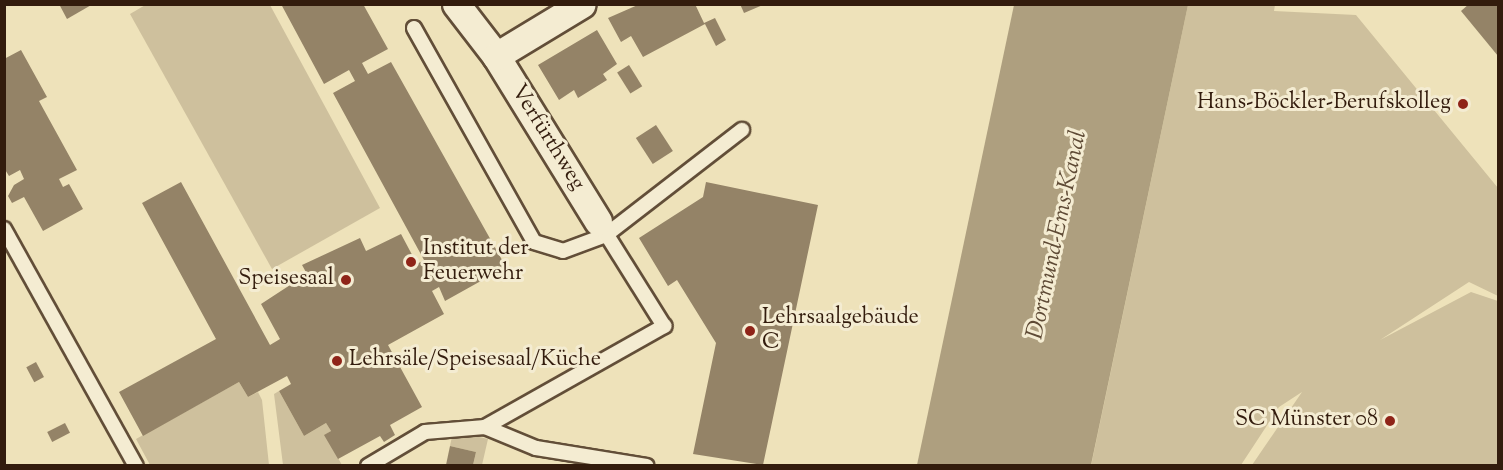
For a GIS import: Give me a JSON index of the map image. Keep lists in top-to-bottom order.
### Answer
{
  "streets": {
    "street": ["Verfürthweg"]
  },
  "water": ["Dortmund-Ems-Kanal"],
  "places": [
    "Hans-Böckler-Berufskolleg",
    "Institut der Feuerwehr",
    "Speisesaal",
    "Lehrsaalgebäude C",
    "Lehrsäle/Speisesaal/Küche",
    "SC Münster 08"
  ]
}
